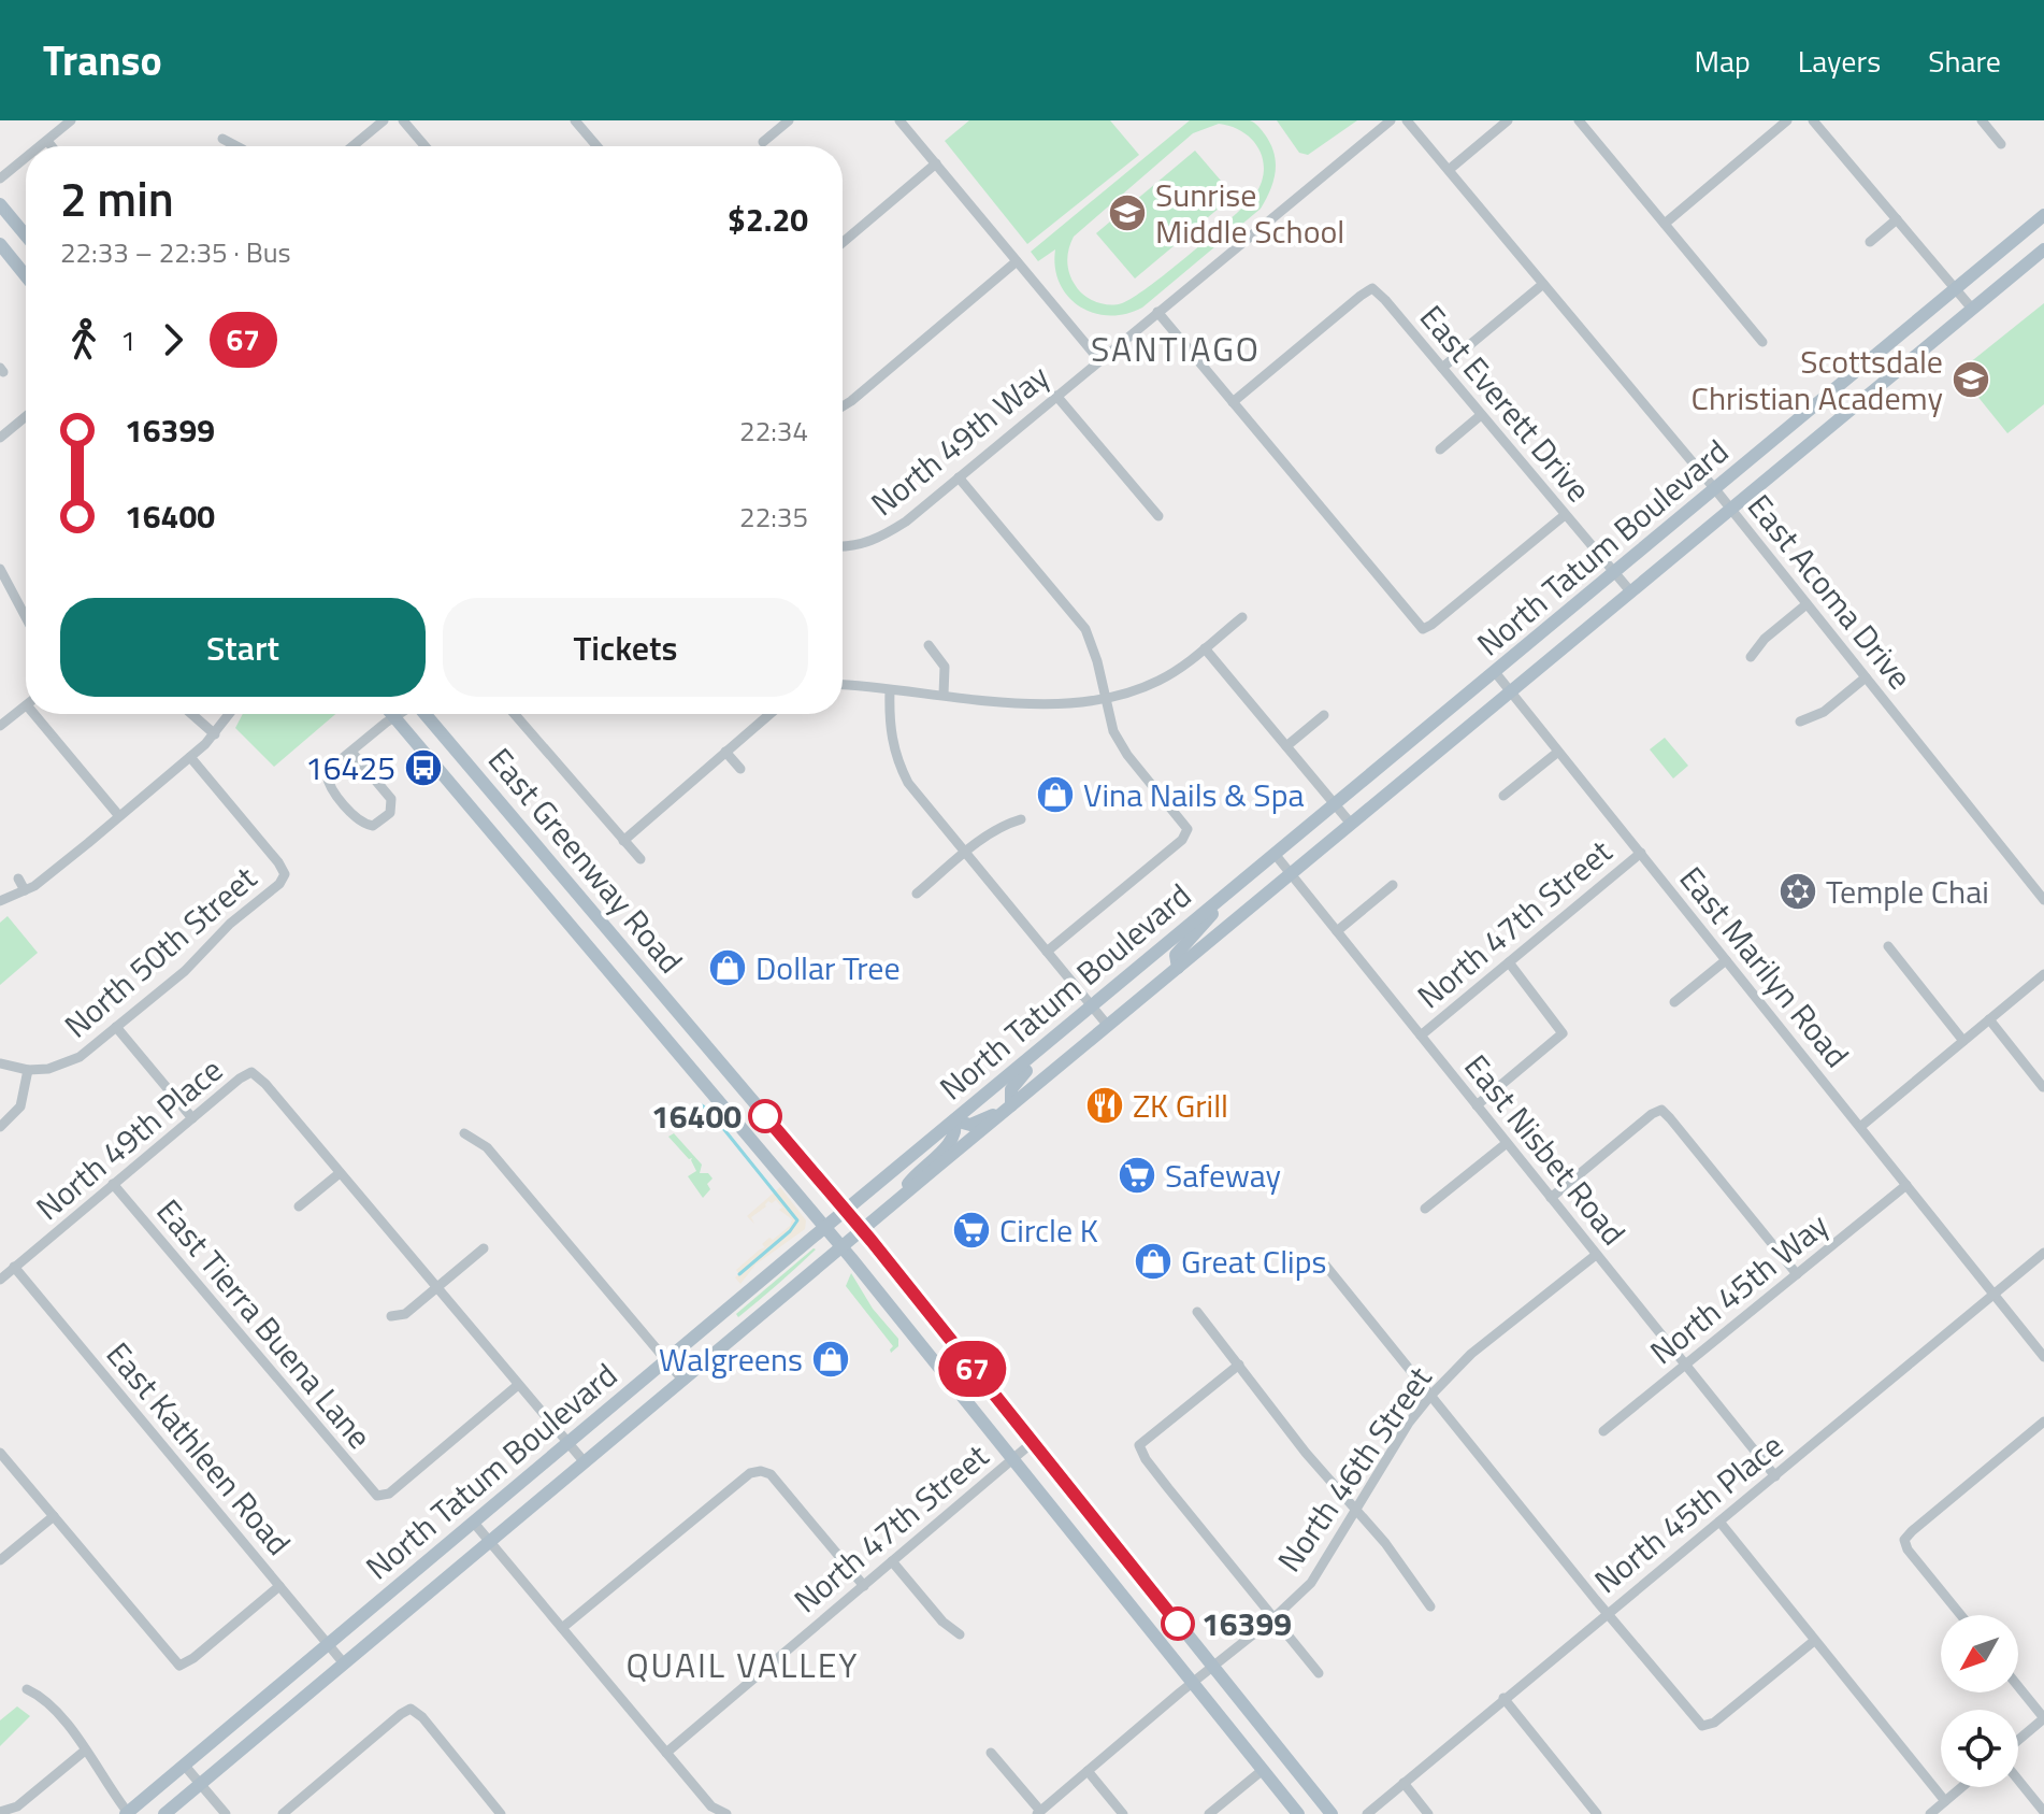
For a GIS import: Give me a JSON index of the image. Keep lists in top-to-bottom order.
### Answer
{
  "streets": {
    "main road": ["North Tatum Boulevard", "East Greenway Road"],
    "street": [
      "East Everett Drive",
      "North 49th Way",
      "East Acoma Drive",
      "North 47th Street",
      "North 50th Street",
      "East Marilyn Road",
      "North 49th Place",
      "East Nisbet Road",
      "North 45th Way",
      "East Tierra Buena Lane",
      "East Kathleen Road",
      "North 46th Street",
      "North 45th Place"
    ]
  },
  "crossings": [
    ["East Everett Drive", "North Tatum Boulevard"],
    ["North Tatum Boulevard", "East Acoma Drive"],
    ["North Tatum Boulevard", "East Greenway Road"],
    ["North Tatum Boulevard", "East Marilyn Road"],
    ["North Tatum Boulevard", "East Nisbet Road"],
    ["North Tatum Boulevard", "East Kathleen Road"],
    ["East Greenway Road", "North 47th Street"],
    ["East Greenway Road", "North 46th Street"],
    ["North 47th Street", "East Marilyn Road"],
    ["North 47th Street", "East Nisbet Road"],
    ["East Marilyn Road", "North 45th Way"],
    ["East Marilyn Road", "North 45th Place"],
    ["North 49th Place", "East Tierra Buena Lane"],
    ["North 49th Place", "East Kathleen Road"],
    ["East Nisbet Road", "North 45th Way"],
    ["East Nisbet Road", "North 46th Street"],
    ["East Nisbet Road", "North 45th Place"]
  ],
  "districts": ["SANTIAGO", "QUAIL VALLEY"],
  "places": {
    "school or university": ["Sunrise Middle School", "Scottsdale Christian Academy"],
    "bus stop": ["16425"],
    "shop": [
      "Vina Nails & Spa",
      "Dollar Tree",
      "Great Clips",
      "Walgreens"
    ],
    "synagogue": ["Temple Chai"],
    "restaurant": ["ZK Grill"],
    "other": ["16400", "16399"],
    "supermarket": ["Safeway", "Circle K"]
  },
  "lines": ["bus line 67"],
  "north": "bottom left",
  "page": {
    "header": "Transo",
    "nav": ["Map", "Layers", "Share"],
    "on_map": "67",
    "heading": ["2 min", "22:33 – 22:35 · Bus", "$2.20"],
    "legs": ["1", "67"],
    "list": [
      {
        "name": "16399",
        "value": "22:34"
      },
      {
        "name": "16400",
        "value": "22:35"
      }
    ],
    "buttons": ["Start", "Tickets"]
  }
}
